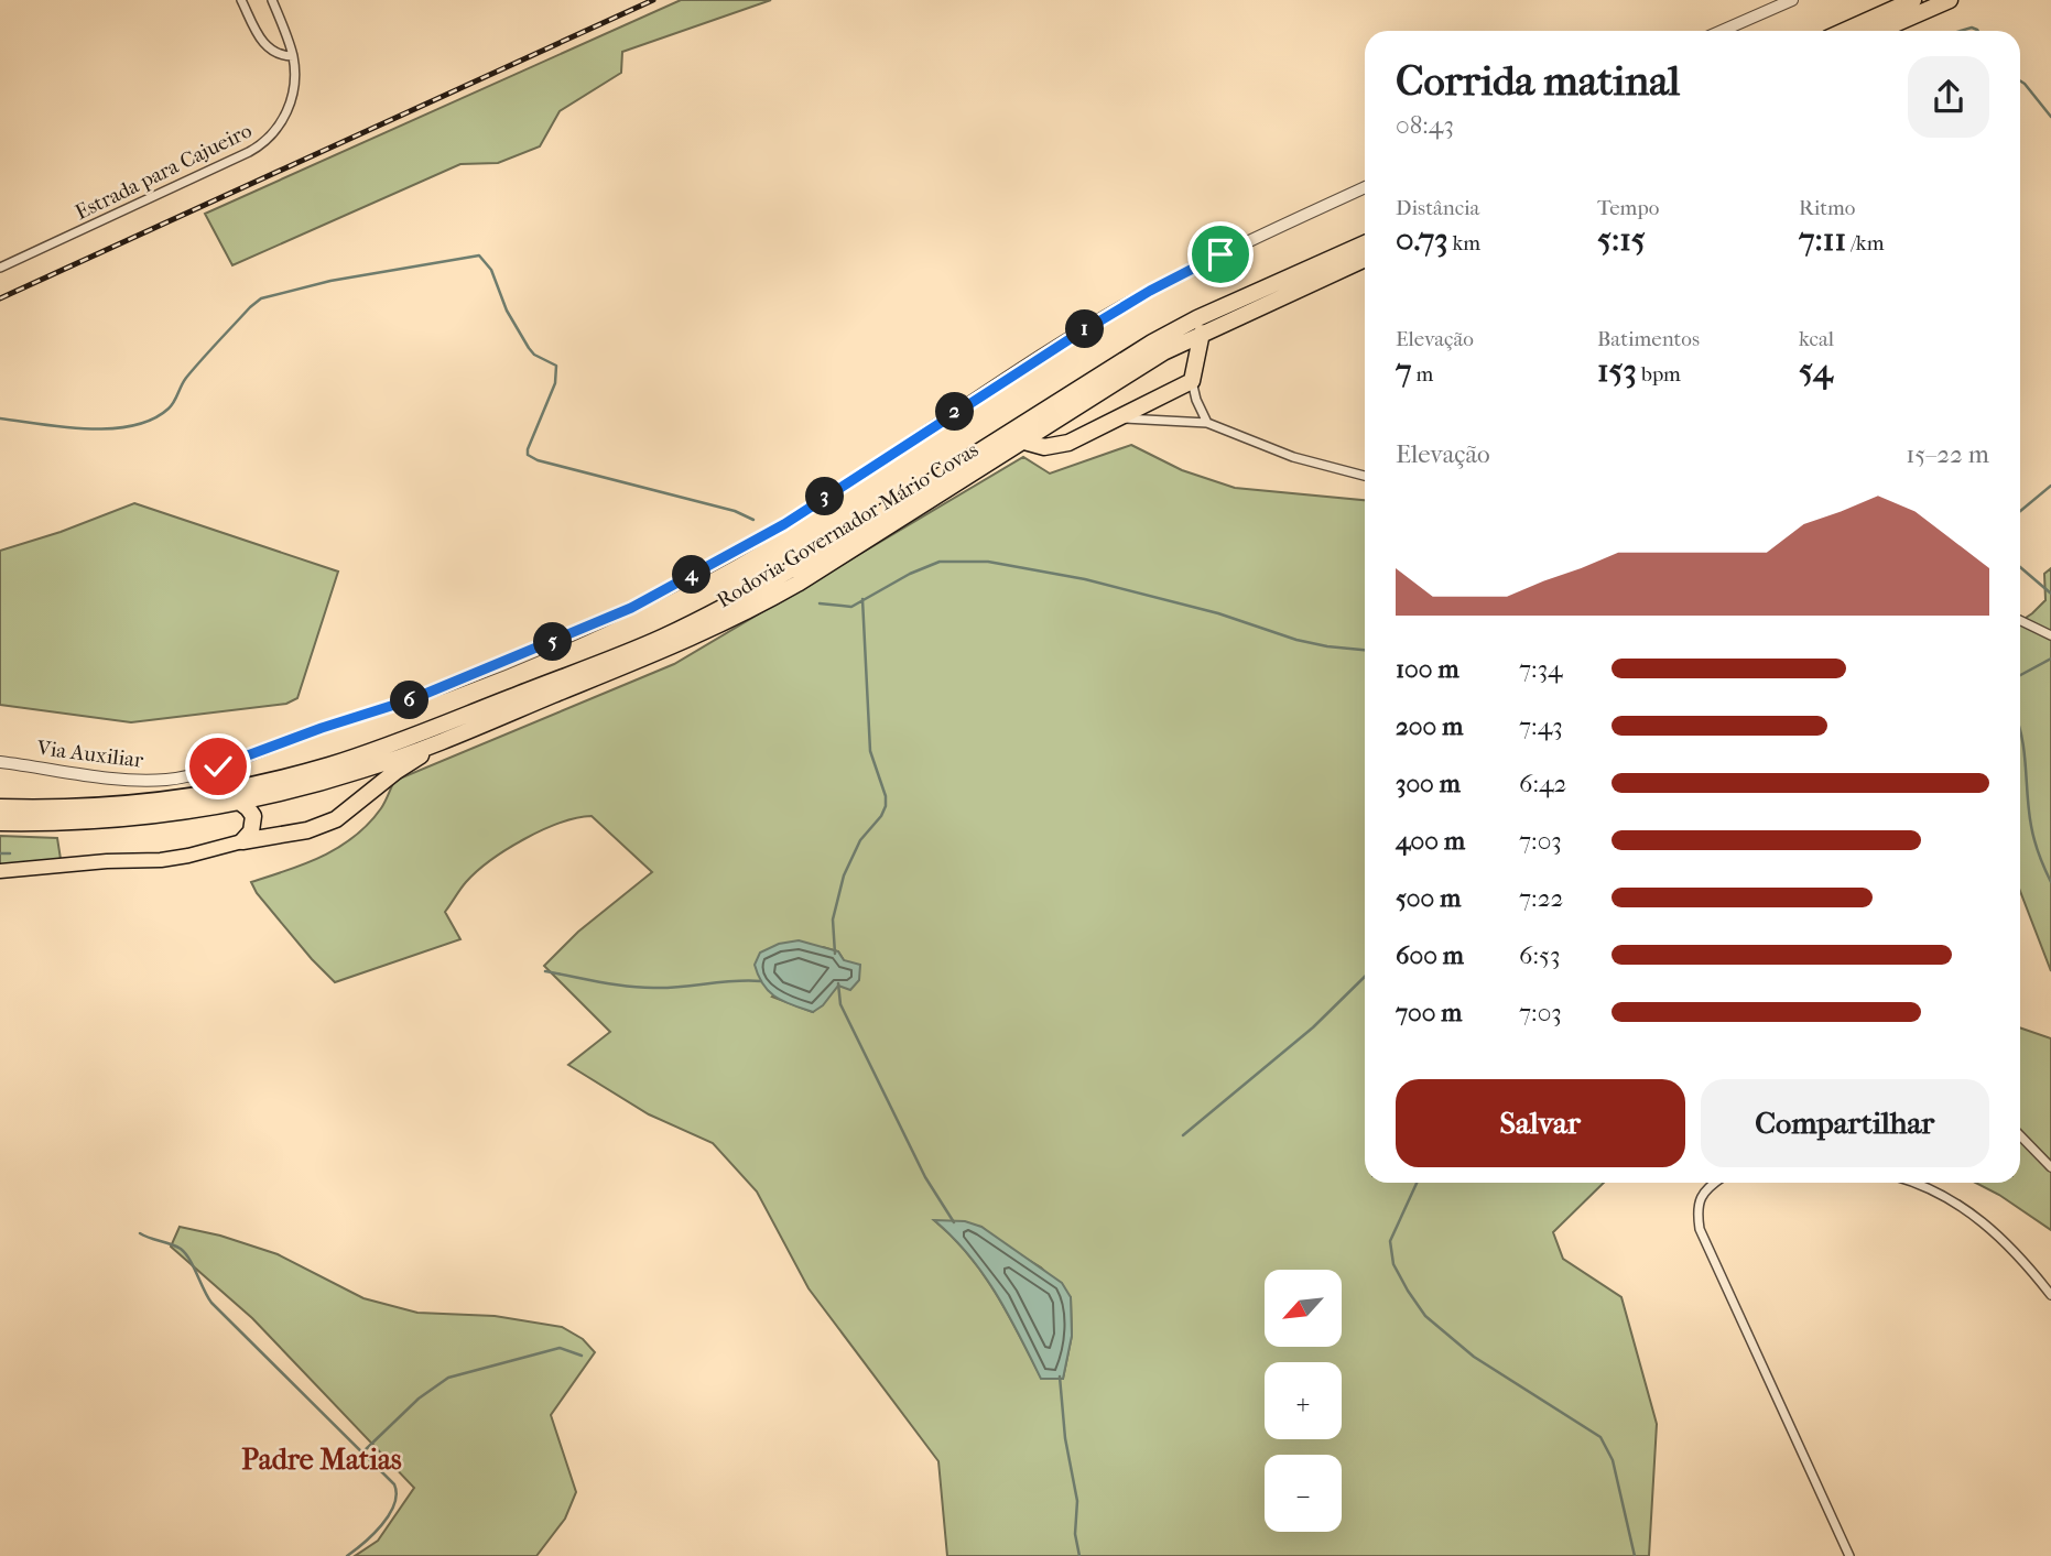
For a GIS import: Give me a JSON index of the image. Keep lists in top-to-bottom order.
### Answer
{
  "streets": {
    "highway": ["Rodovia Governador Mário Covas"],
    "street": ["Estrada para Cajueiro", "Via Auxiliar"]
  },
  "districts": ["Padre Matias"],
  "north": "bottom left",
  "page": {
    "heading": ["Corrida matinal", "08:43"],
    "stats": [
      ["Distância", "0.73 km"],
      ["Tempo", "5:15"],
      ["Ritmo", "7:11 /km"],
      ["Elevação", "7 m"],
      ["Batimentos", "153 bpm"],
      ["kcal", "54"]
    ],
    "pins": [
      "1",
      "2",
      "3",
      "4",
      "5",
      "6"
    ],
    "chart": ["Elevação", "15–22 m"],
    "list": [
      {
        "name": "100 m",
        "note": "7:34"
      },
      {
        "name": "200 m",
        "note": "7:43"
      },
      {
        "name": "300 m",
        "note": "6:42"
      },
      {
        "name": "400 m",
        "note": "7:03"
      },
      {
        "name": "500 m",
        "note": "7:22"
      },
      {
        "name": "600 m",
        "note": "6:53"
      },
      {
        "name": "700 m",
        "note": "7:03"
      }
    ],
    "buttons": ["Salvar", "Compartilhar"],
    "map_buttons": ["+", "−"]
  }
}
